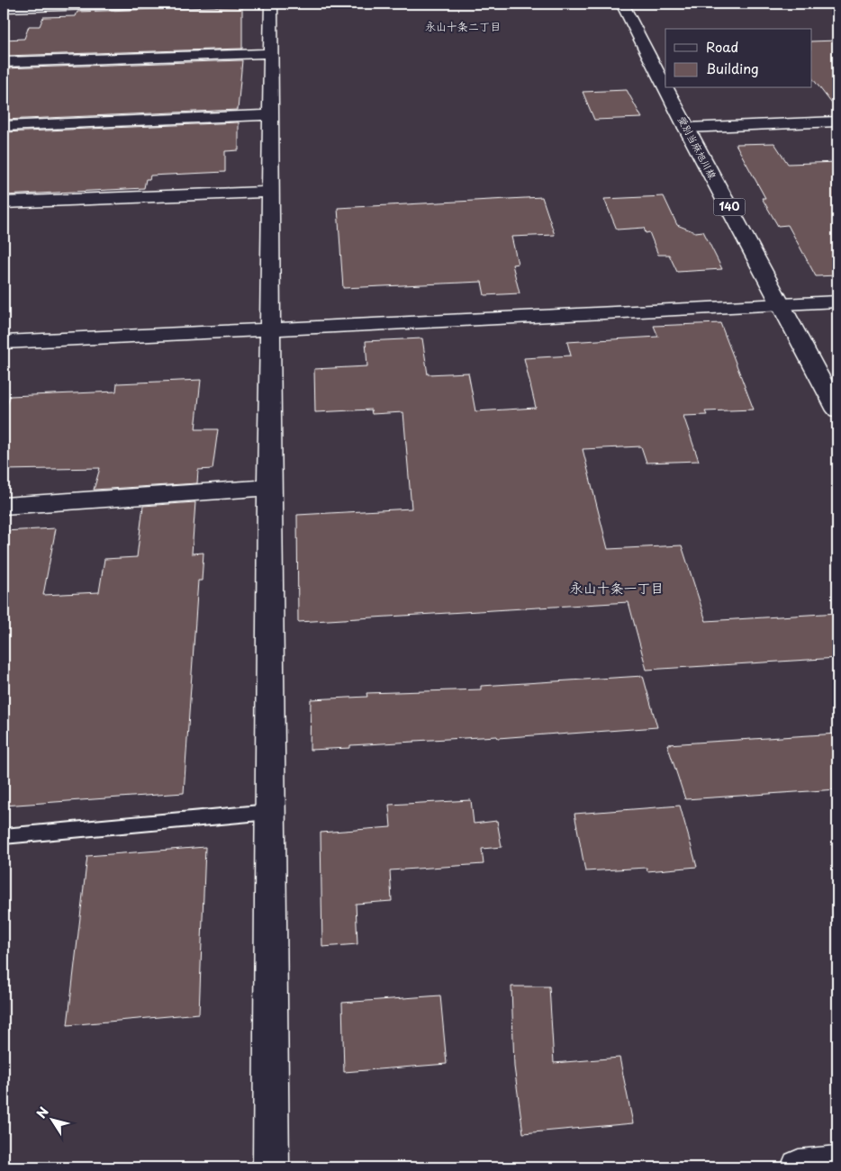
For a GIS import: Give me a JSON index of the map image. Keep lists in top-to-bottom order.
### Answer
{
  "streets": {
    "street": ["愛別当麻旭川線", "140"]
  },
  "districts": ["永山十条二丁目", "永山十条一丁目"],
  "legend": ["Road", "Building"],
  "north": "top left"
}
